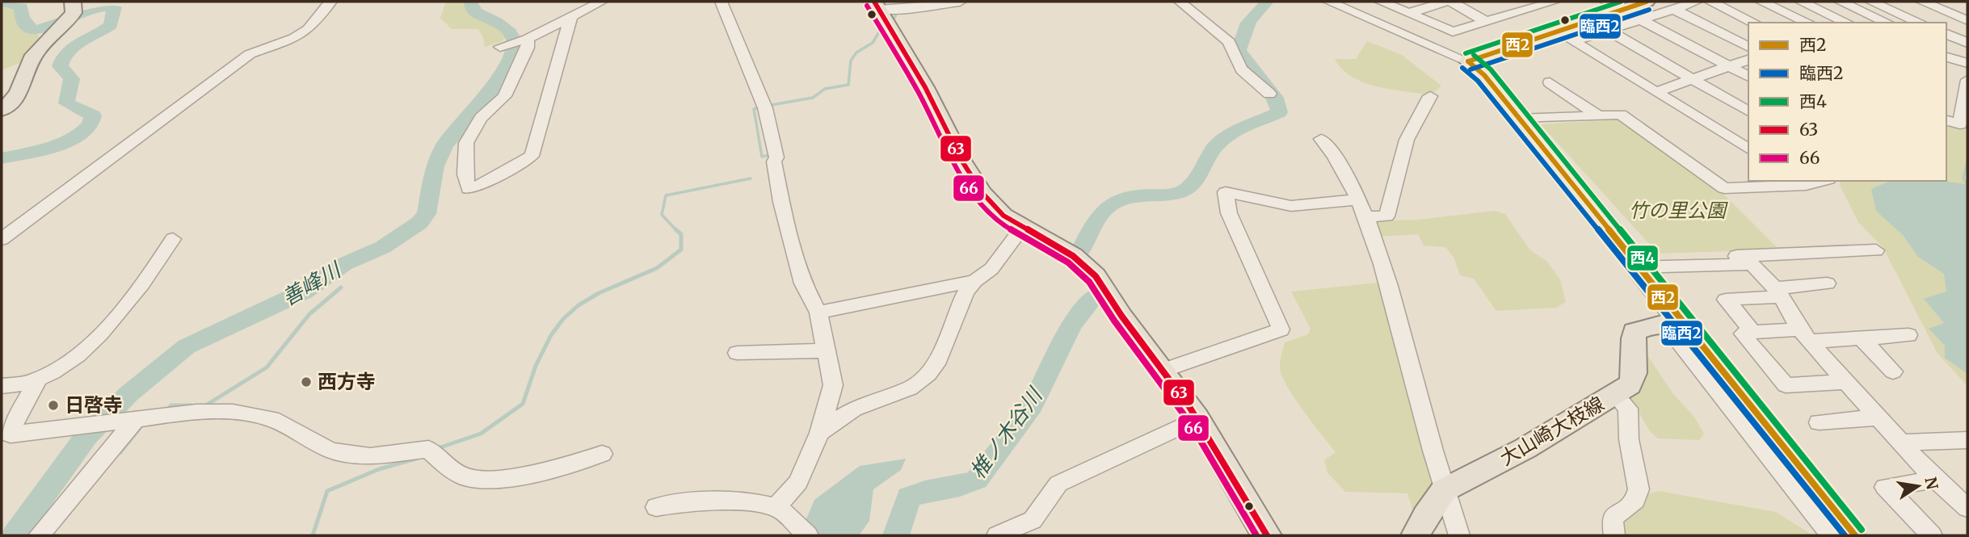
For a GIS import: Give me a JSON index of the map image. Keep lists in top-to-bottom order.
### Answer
{
  "streets": {
    "main road": ["大山崎大枝線"]
  },
  "water": ["善峰川", "椎ノ木谷川"],
  "parks": ["竹の里公園"],
  "places": ["西方寺", "日啓寺"],
  "lines": [
    "transit line 西2",
    "transit line 西4",
    "transit line 63",
    "transit line 66",
    "transit line 臨西2"
  ],
  "legend": [
    "西2",
    "臨西2",
    "西4",
    "63",
    "66"
  ],
  "north": "right"
}
